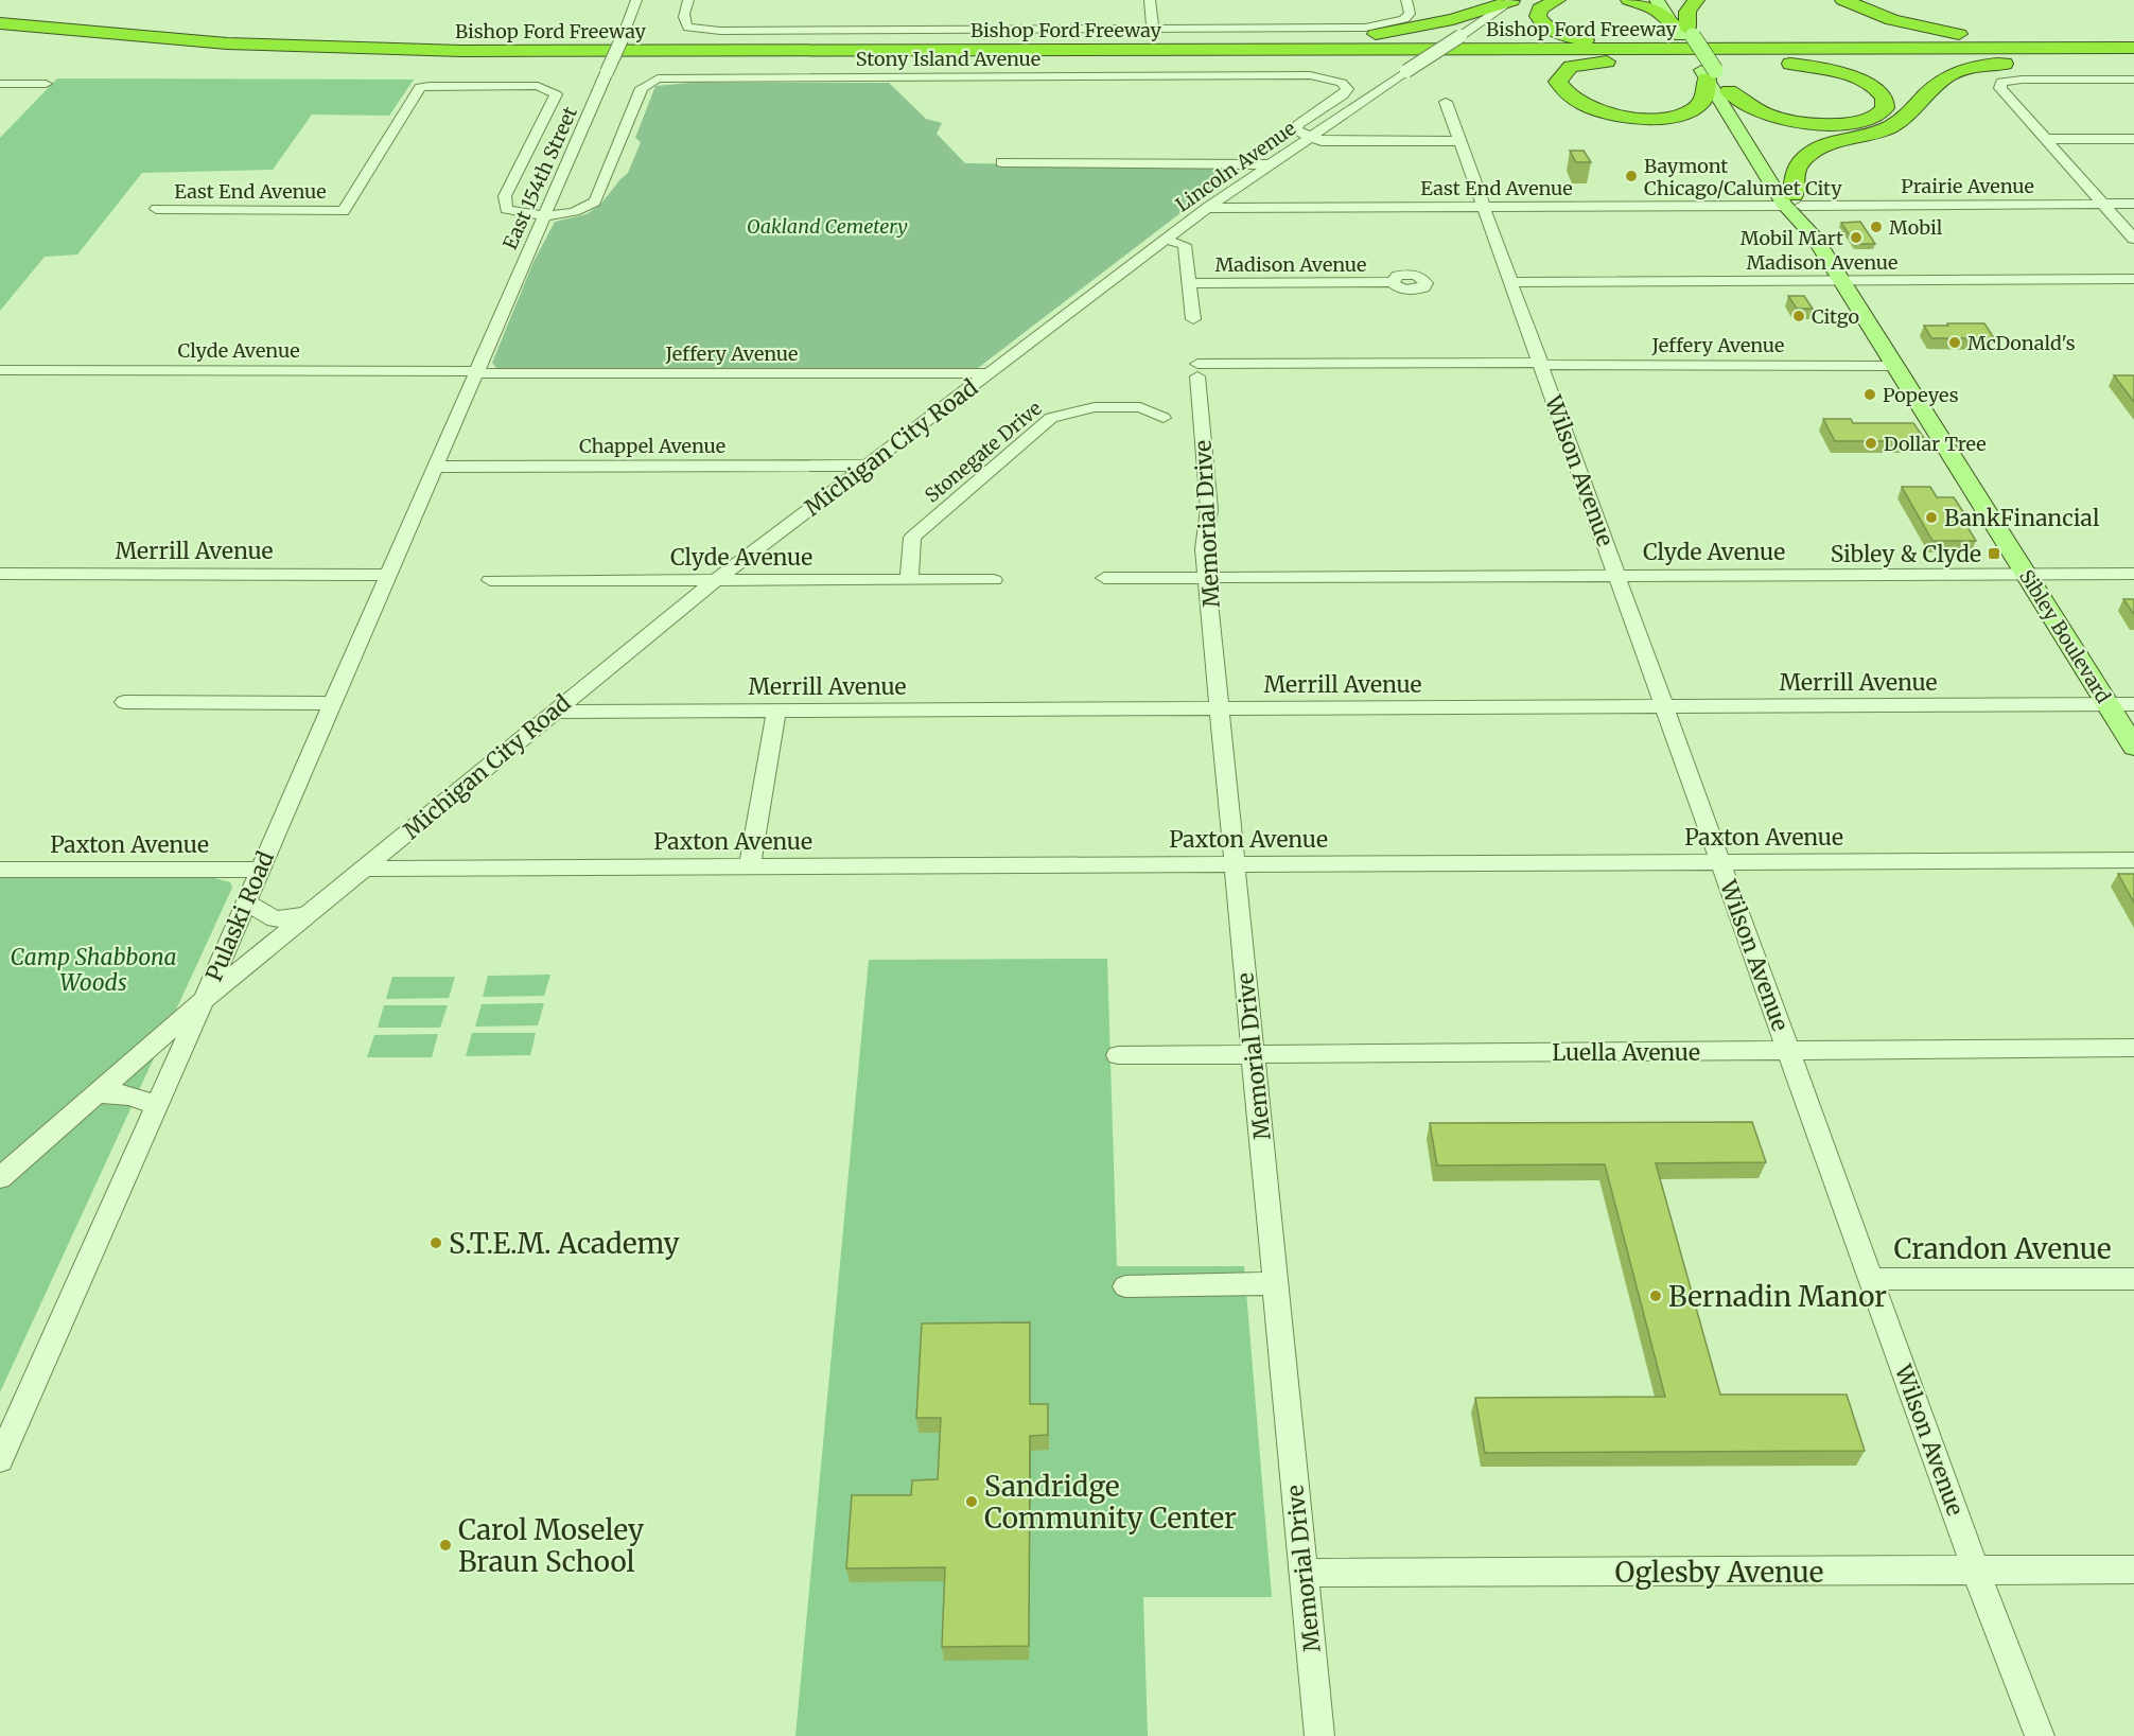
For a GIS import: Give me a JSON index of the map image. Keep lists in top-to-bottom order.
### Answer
{
  "streets": {
    "highway": ["Bishop Ford Freeway"],
    "main road": ["Sibley Boulevard"],
    "street": [
      "Stony Island Avenue",
      "Lincoln Avenue",
      "East 154th Street",
      "Prairie Avenue",
      "East End Avenue",
      "Madison Avenue",
      "Jeffery Avenue",
      "Clyde Avenue",
      "Chappel Avenue",
      "Michigan City Road",
      "Stonegate Drive",
      "Wilson Avenue",
      "Memorial Drive",
      "Merrill Avenue",
      "Paxton Avenue",
      "Pulaski Road",
      "Luella Avenue",
      "Crandon Avenue",
      "Oglesby Avenue"
    ]
  },
  "crossings": [
    ["Bishop Ford Freeway", "Sibley Boulevard"],
    ["Stony Island Avenue", "Lincoln Avenue"],
    ["Stony Island Avenue", "East 154th Street"],
    ["Stony Island Avenue", "East End Avenue"],
    ["Lincoln Avenue", "East End Avenue"],
    ["Lincoln Avenue", "Jeffery Avenue"],
    ["Lincoln Avenue", "Michigan City Road"],
    ["East 154th Street", "East End Avenue"],
    ["East 154th Street", "Jeffery Avenue"],
    ["East 154th Street", "Clyde Avenue"],
    ["East 154th Street", "Pulaski Road"],
    ["Prairie Avenue", "East End Avenue"],
    ["Prairie Avenue", "Sibley Boulevard"],
    ["East End Avenue", "Wilson Avenue"],
    ["East End Avenue", "Sibley Boulevard"],
    ["Madison Avenue", "Wilson Avenue"],
    ["Madison Avenue", "Sibley Boulevard"],
    ["Jeffery Avenue", "Clyde Avenue"],
    ["Jeffery Avenue", "Michigan City Road"],
    ["Jeffery Avenue", "Wilson Avenue"],
    ["Jeffery Avenue", "Memorial Drive"],
    ["Jeffery Avenue", "Sibley Boulevard"],
    ["Jeffery Avenue", "Pulaski Road"],
    ["Clyde Avenue", "Michigan City Road"],
    ["Clyde Avenue", "Stonegate Drive"],
    ["Clyde Avenue", "Wilson Avenue"],
    ["Clyde Avenue", "Memorial Drive"],
    ["Clyde Avenue", "Sibley Boulevard"],
    ["Clyde Avenue", "Pulaski Road"],
    ["Chappel Avenue", "Michigan City Road"],
    ["Chappel Avenue", "Pulaski Road"],
    ["Michigan City Road", "Merrill Avenue"],
    ["Michigan City Road", "Paxton Avenue"],
    ["Michigan City Road", "Pulaski Road"],
    ["Wilson Avenue", "Merrill Avenue"],
    ["Wilson Avenue", "Paxton Avenue"],
    ["Wilson Avenue", "Luella Avenue"],
    ["Wilson Avenue", "Crandon Avenue"],
    ["Wilson Avenue", "Oglesby Avenue"],
    ["Memorial Drive", "Merrill Avenue"],
    ["Memorial Drive", "Paxton Avenue"],
    ["Memorial Drive", "Luella Avenue"],
    ["Memorial Drive", "Oglesby Avenue"],
    ["Merrill Avenue", "Sibley Boulevard"],
    ["Merrill Avenue", "Pulaski Road"],
    ["Paxton Avenue", "Pulaski Road"]
  ],
  "parks": ["Oakland Cemetery", "Camp Shabbona Woods"],
  "places": {
    "other": [
      "Baymont Chicago/Calumet City",
      "Mobil",
      "Mobil Mart",
      "Citgo",
      "McDonald's",
      "Popeyes",
      "Dollar Tree",
      "BankFinancial",
      "S.T.E.M. Academy",
      "Bernadin Manor",
      "Sandridge Community Center",
      "Carol Moseley Braun School"
    ],
    "transit": ["Sibley & Clyde"]
  }
}
